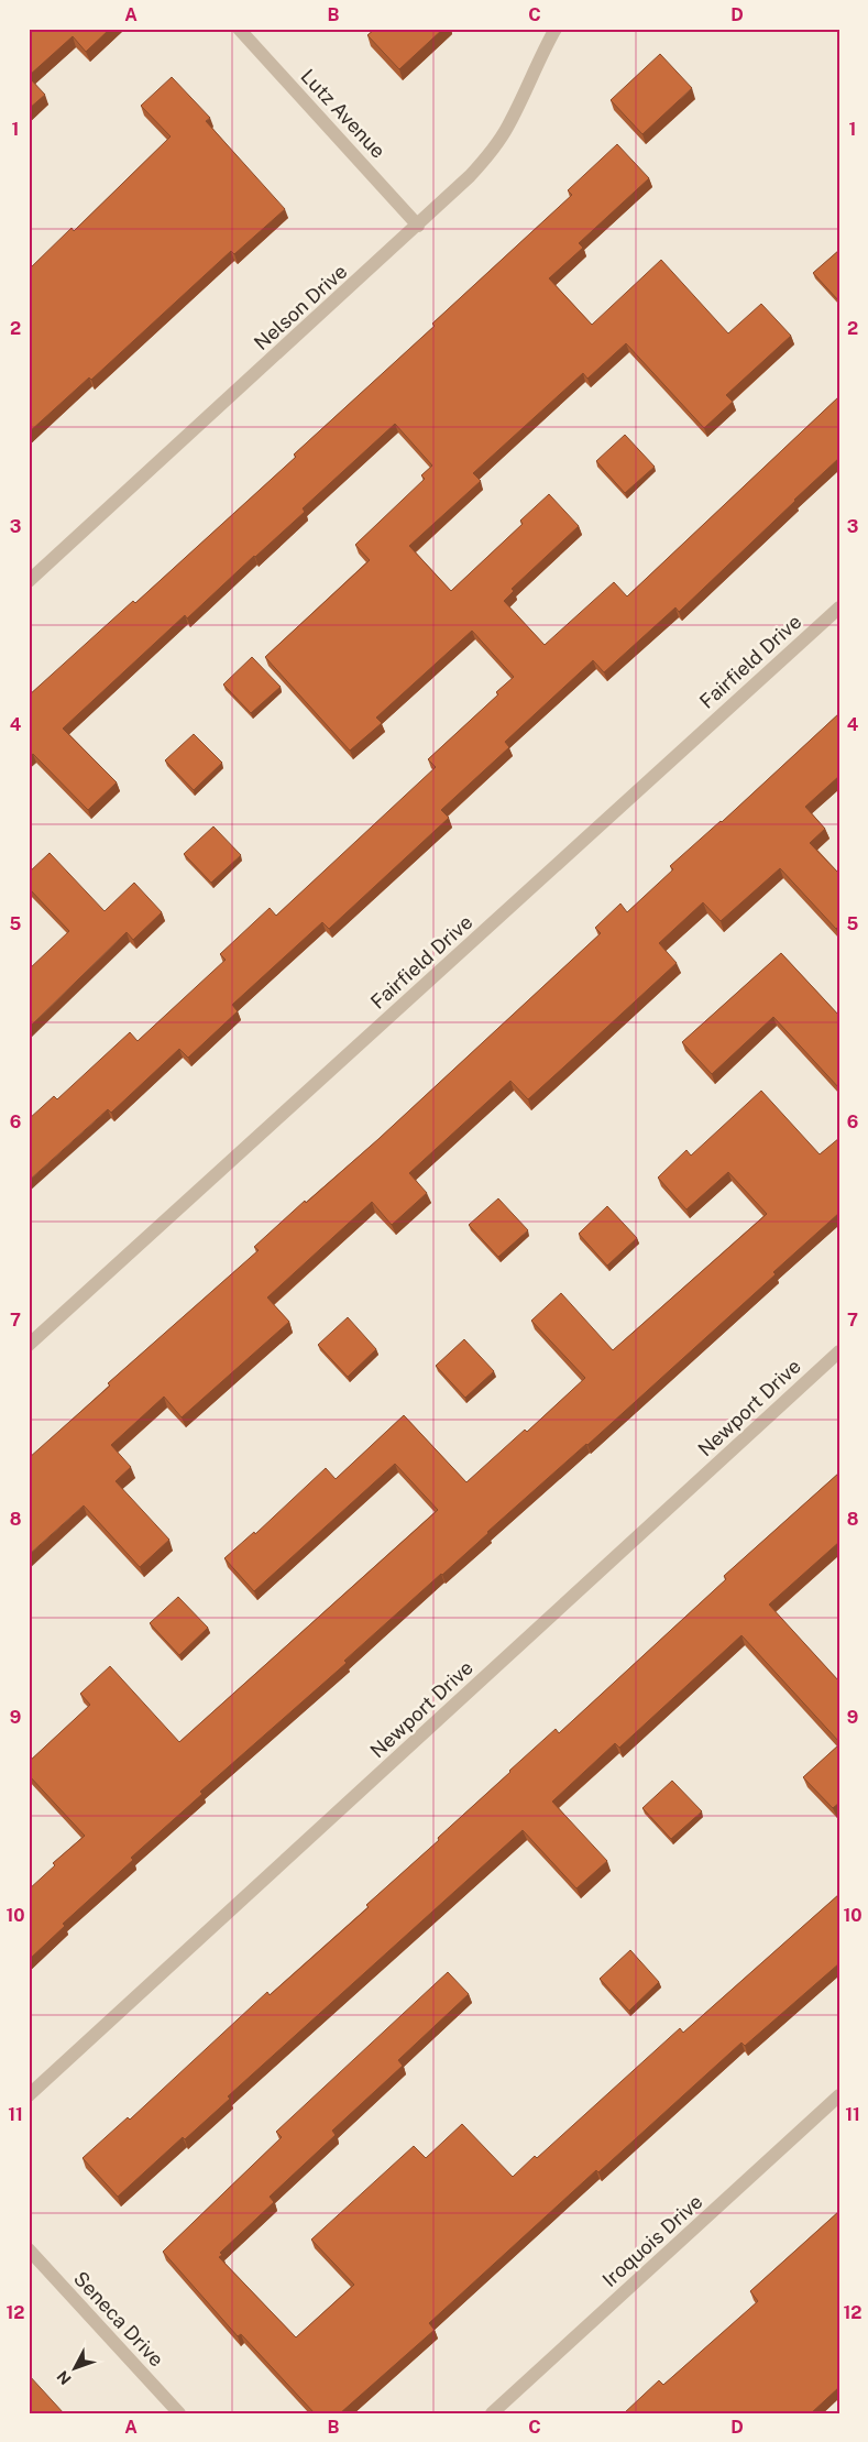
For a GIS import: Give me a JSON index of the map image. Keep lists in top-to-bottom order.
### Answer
{
  "streets": {
    "street": [
      "Lutz Avenue",
      "Nelson Drive",
      "Fairfield Drive",
      "Newport Drive",
      "Iroquois Drive",
      "Seneca Drive"
    ]
  },
  "crossings": [
    ["Lutz Avenue", "Nelson Drive"]
  ],
  "north": "bottom left",
  "grid": {
    "columns": [
      "A",
      "B",
      "C",
      "D"
    ],
    "rows": [
      "1",
      "2",
      "3",
      "4",
      "5",
      "6",
      "7",
      "8",
      "9",
      "10",
      "11",
      "12"
    ]
  }
}
